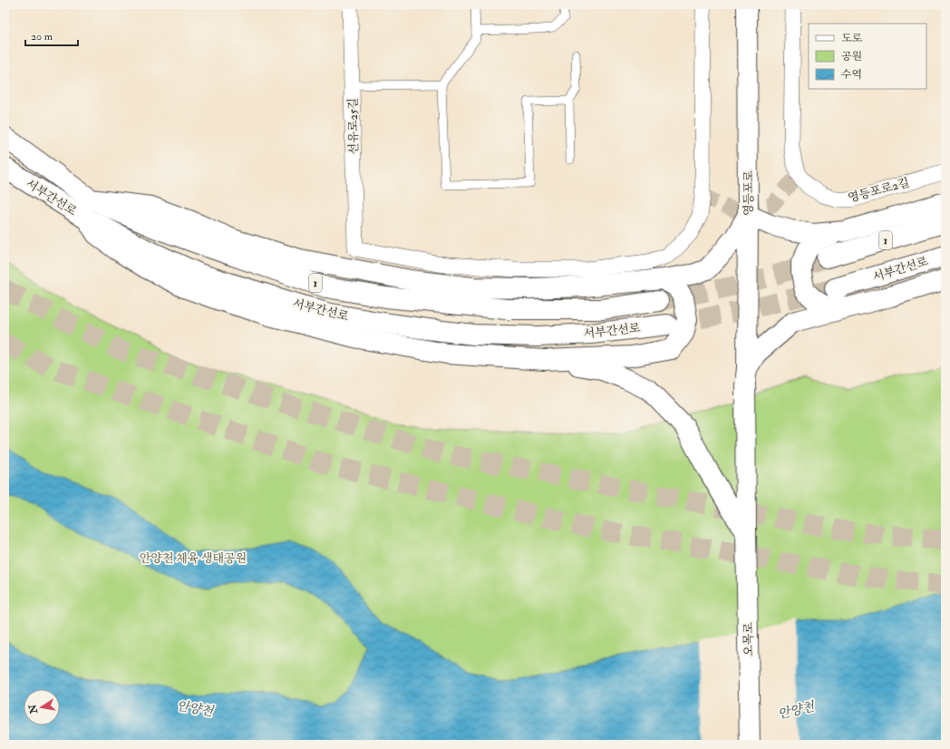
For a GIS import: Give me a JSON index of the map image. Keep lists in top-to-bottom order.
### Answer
{
  "streets": {
    "main road": [
      "영등포로",
      "서부간선로",
      "1",
      "오목로"
    ],
    "street": ["선유로25길", "영등포로2길"]
  },
  "crossings": [
    ["영등포로", "오목로"]
  ],
  "water": ["안양천"],
  "parks": ["안양천 체육 생태공원"],
  "legend": ["도로", "공원", "수역"],
  "scale_bar": "20 m",
  "north": "left"
}
